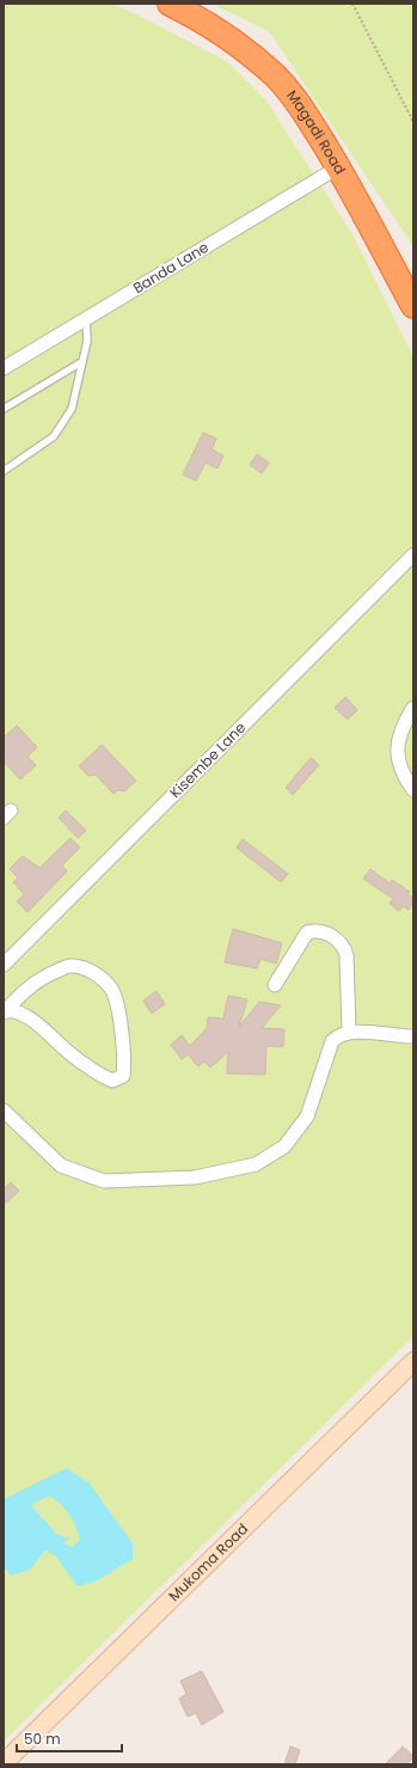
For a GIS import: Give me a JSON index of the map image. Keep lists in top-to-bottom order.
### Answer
{
  "streets": {
    "highway": ["Magadi Road"],
    "street": ["Banda Lane", "Kisembe Lane", "Mukoma Road"]
  },
  "crossings": [
    ["Magadi Road", "Banda Lane"]
  ],
  "scale_bar": "50 m"
}
